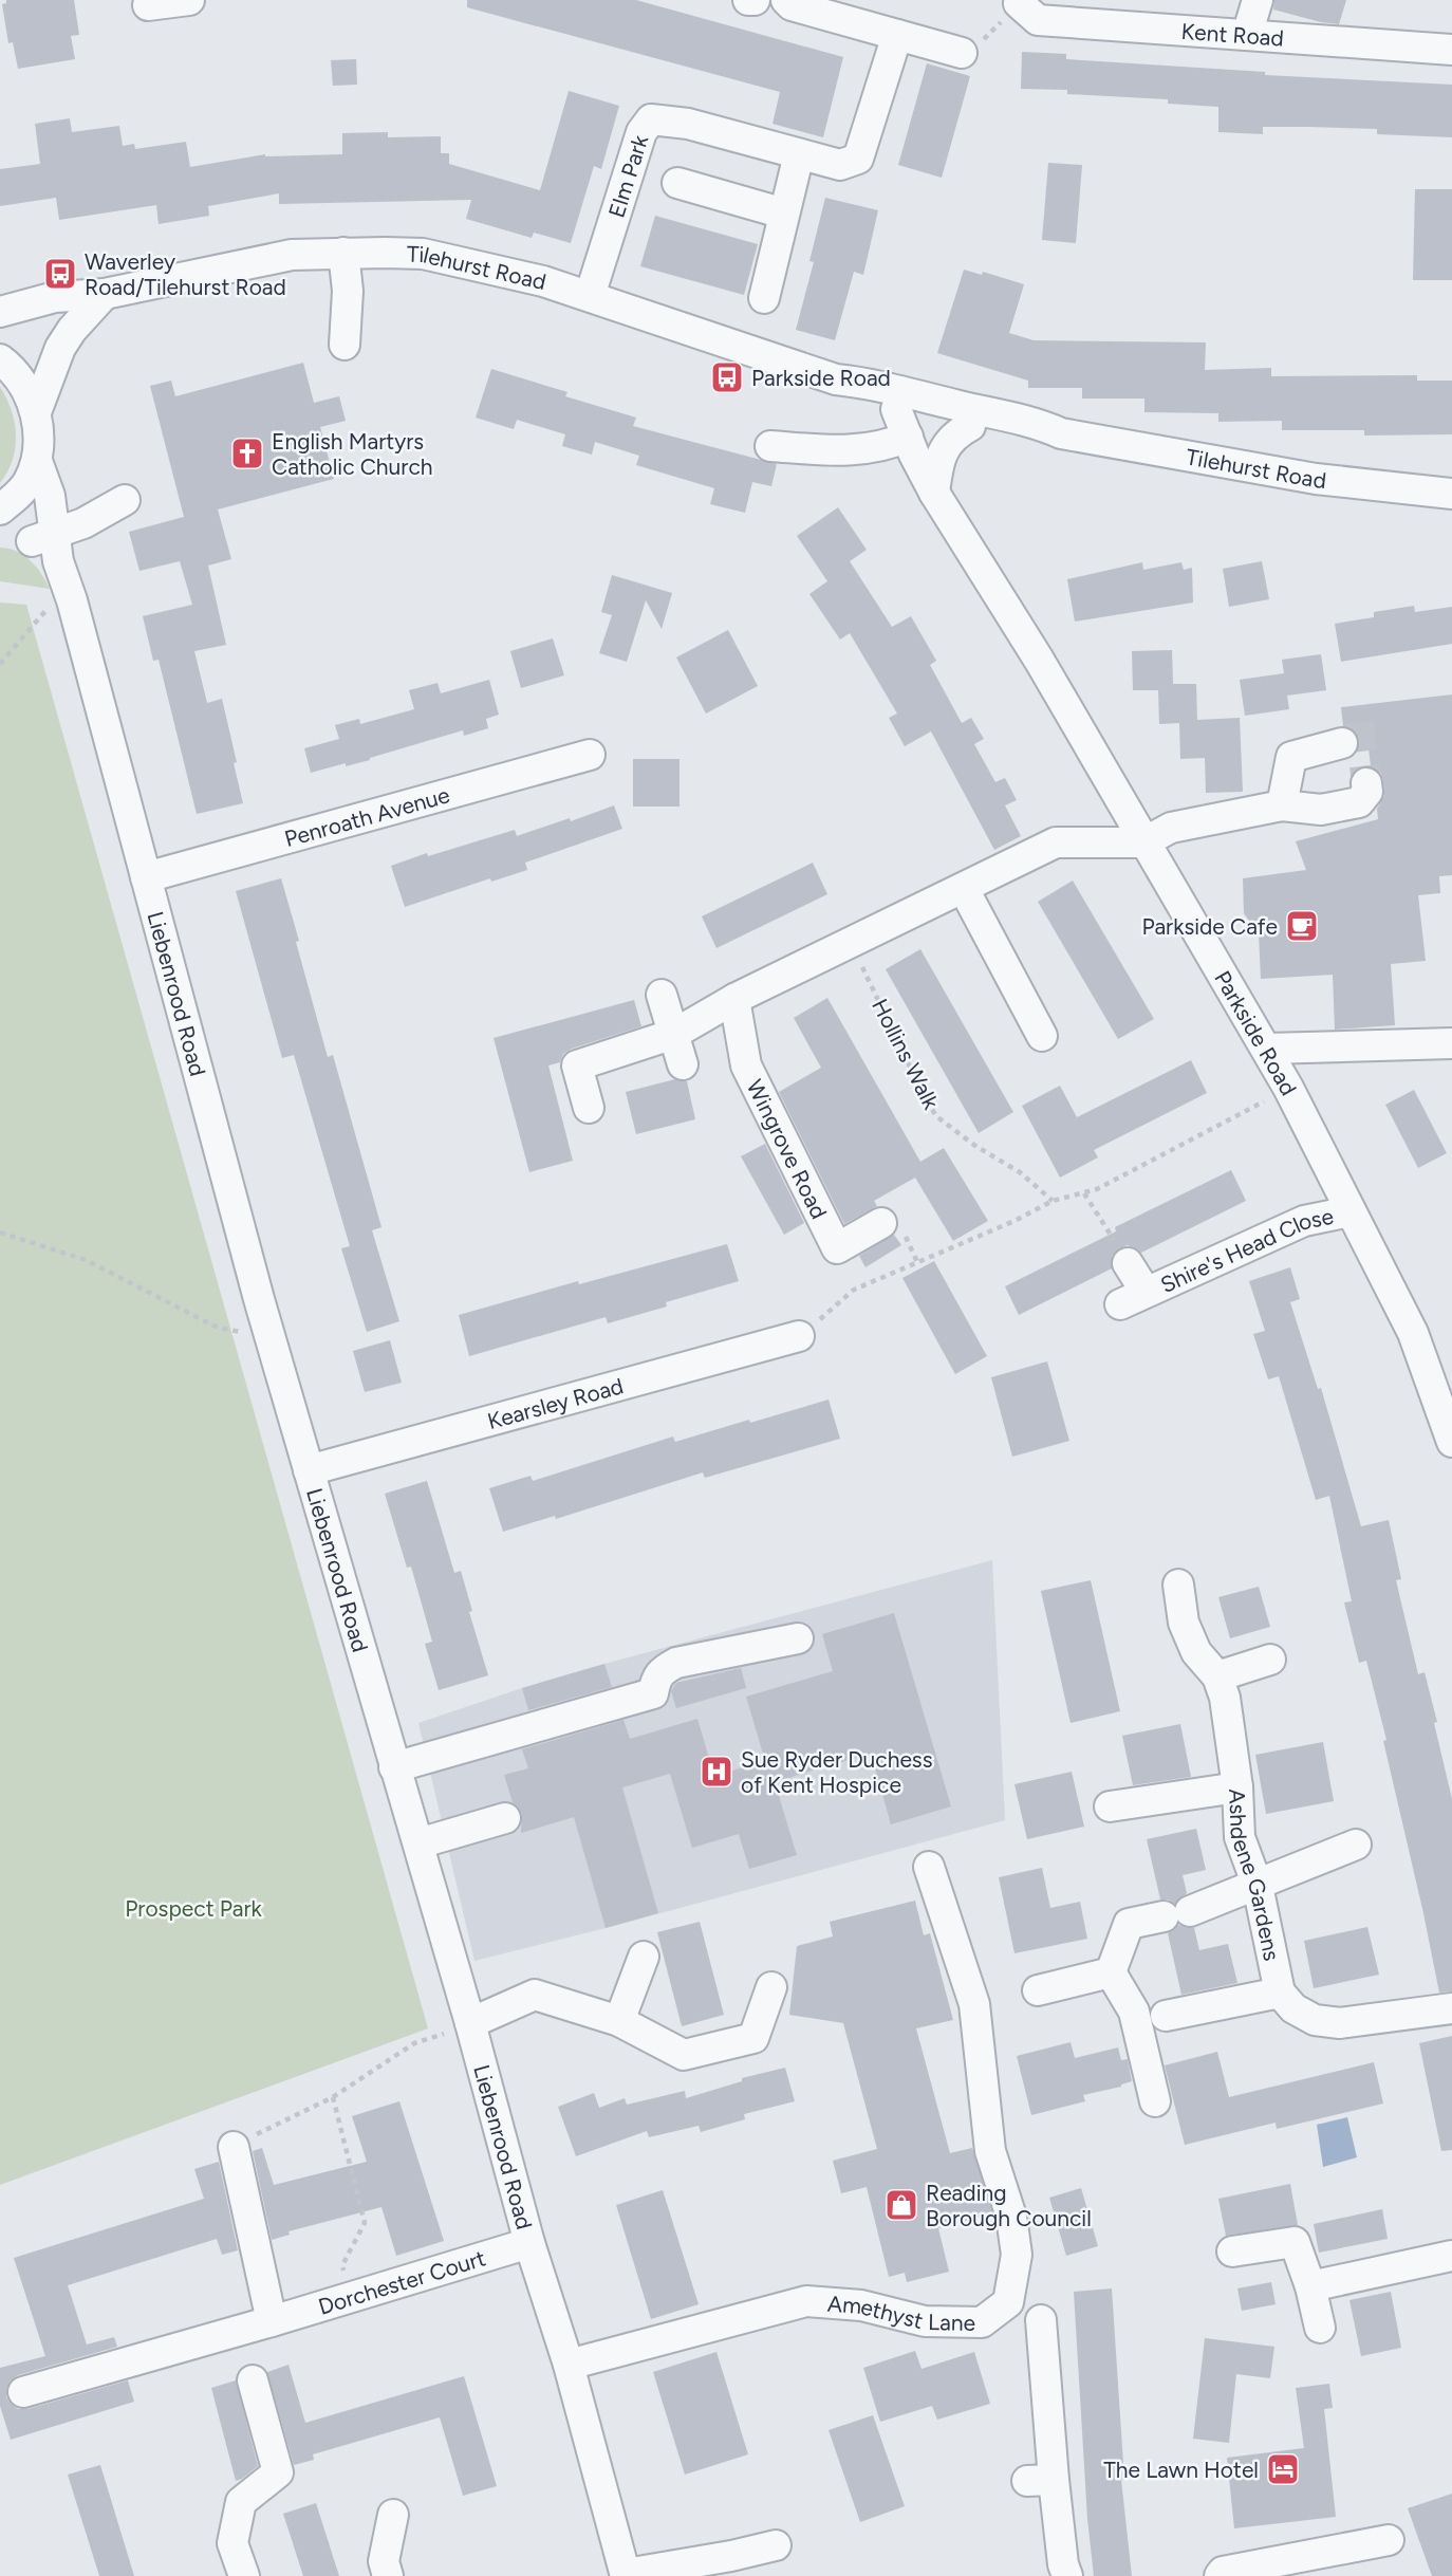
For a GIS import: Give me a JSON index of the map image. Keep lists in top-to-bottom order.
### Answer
{
  "streets": {
    "street": [
      "Kent Road",
      "Elm Park",
      "Tilehurst Road",
      "Penroath Avenue",
      "Liebenrood Road",
      "Parkside Road",
      "Wingrove Road",
      "Shire's Head Close",
      "Kearsley Road",
      "Ashdene Gardens",
      "Dorchester Court",
      "Amethyst Lane"
    ],
    "path": ["Hollins Walk"]
  },
  "crossings": [
    ["Elm Park", "Tilehurst Road"],
    ["Tilehurst Road", "Parkside Road"],
    ["Penroath Avenue", "Liebenrood Road"],
    ["Liebenrood Road", "Kearsley Road"],
    ["Liebenrood Road", "Dorchester Court"],
    ["Liebenrood Road", "Amethyst Lane"],
    ["Parkside Road", "Shire's Head Close"]
  ],
  "parks": ["Prospect Park"],
  "places": {
    "bus stop": ["Waverley Road/Tilehurst Road", "Parkside Road"],
    "church": ["English Martyrs Catholic Church"],
    "cafe": ["Parkside Cafe"],
    "hospital": ["Sue Ryder Duchess of Kent Hospice"],
    "shop": ["Reading Borough Council"],
    "hotel": ["The Lawn Hotel"]
  }
}
